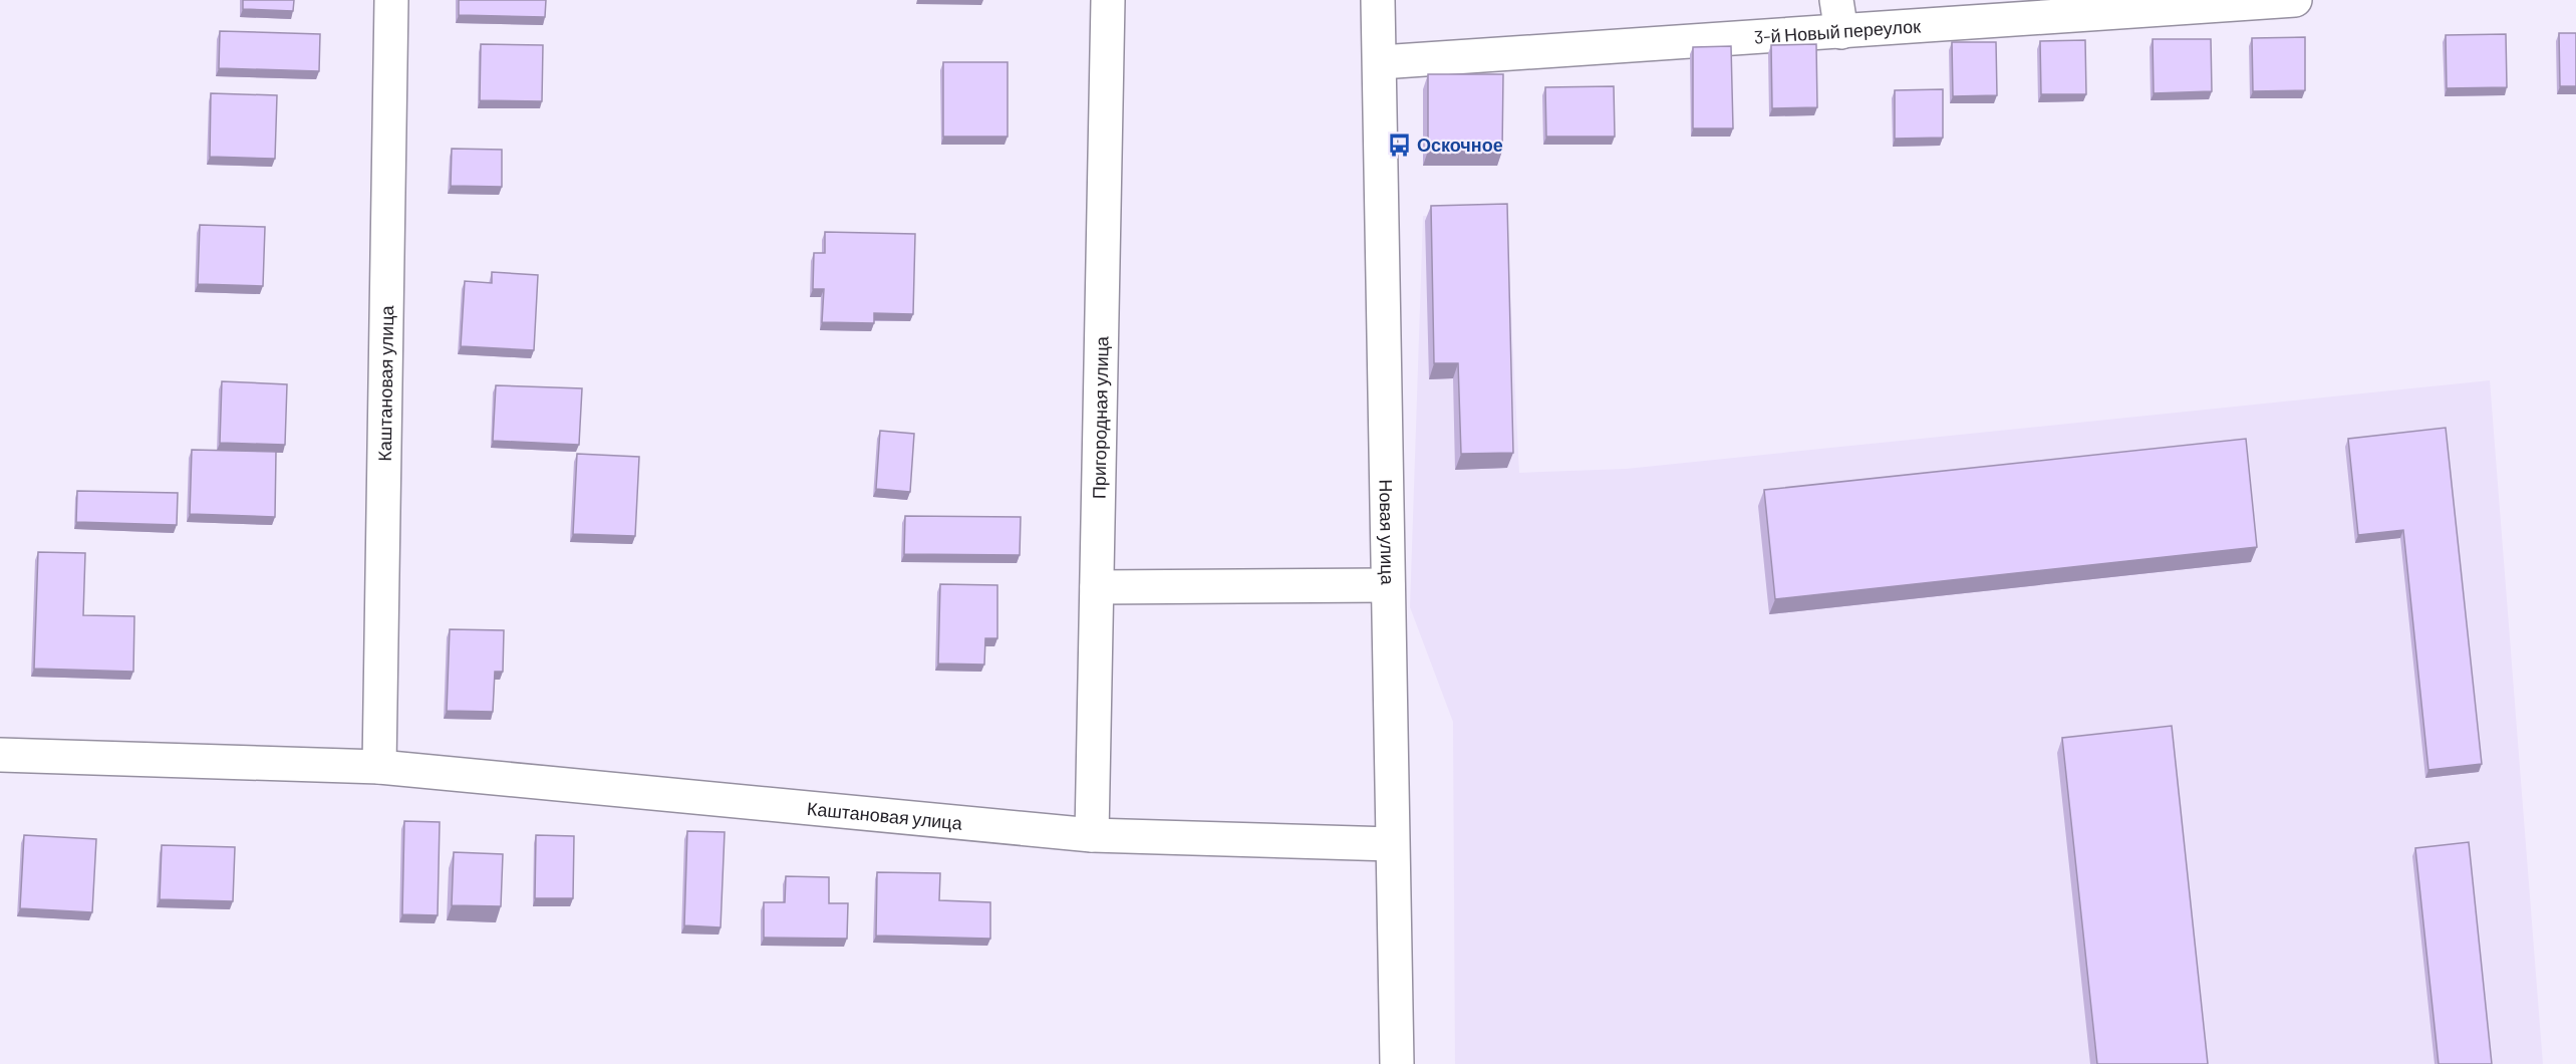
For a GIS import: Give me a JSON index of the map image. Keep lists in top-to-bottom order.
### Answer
{
  "streets": {
    "street": [
      "3-й Новый переулок",
      "Каштановая улица",
      "Пригородная улица",
      "Новая улица"
    ]
  },
  "crossings": [
    ["3-й Новый переулок", "Новая улица"],
    ["Каштановая улица", "Пригородная улица"],
    ["Каштановая улица", "Новая улица"]
  ],
  "places": {
    "bus stop": ["Оскочное"]
  }
}
